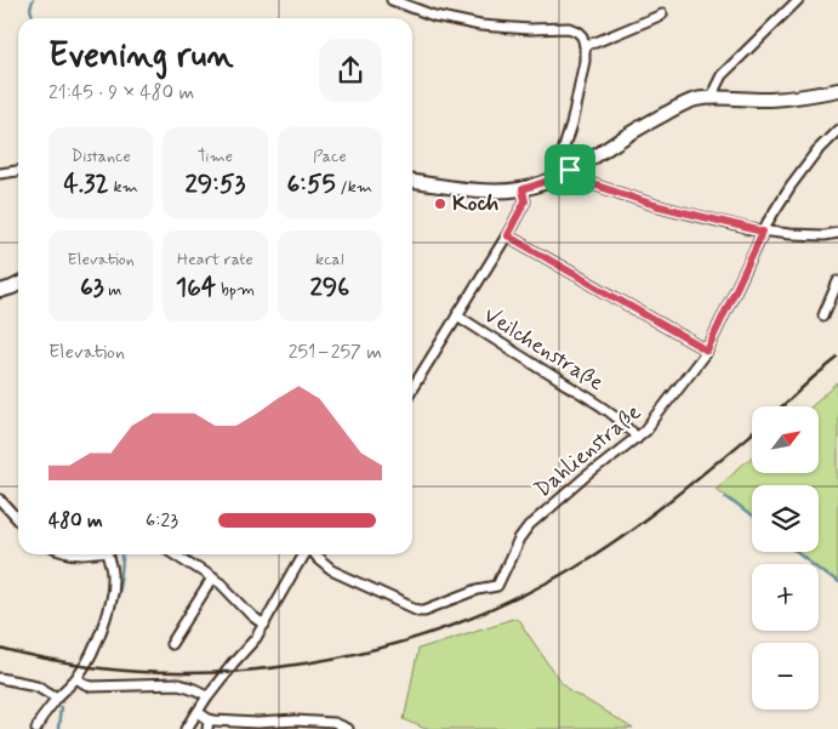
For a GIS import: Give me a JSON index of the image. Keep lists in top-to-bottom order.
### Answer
{
  "streets": {
    "street": ["Veilchenstraße", "Dahlienstraße"]
  },
  "crossings": [
    ["Veilchenstraße", "Dahlienstraße"]
  ],
  "places": ["Koch"],
  "north": "top right",
  "page": {
    "heading": ["Evening run", "21:45 · 9 × 480 m"],
    "stats": [
      ["Distance", "4.32 km"],
      ["Time", "29:53"],
      ["Pace", "6:55 /km"],
      ["Elevation", "63 m"],
      ["Heart rate", "164 bpm"],
      ["kcal", "296"]
    ],
    "chart": ["Elevation", "251–257 m"],
    "map_buttons": ["+", "−"],
    "list": [
      {
        "name": "480 m",
        "note": "6:23"
      }
    ]
  }
}
